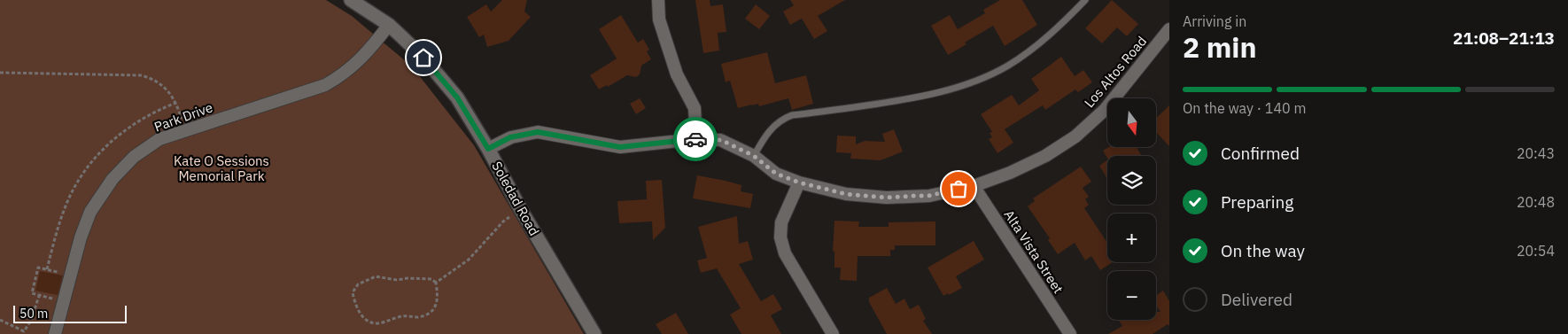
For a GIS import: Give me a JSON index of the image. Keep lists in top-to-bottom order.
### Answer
{
  "streets": {
    "street": [
      "Los Altos Road",
      "Park Drive",
      "Soledad Road",
      "Alta Vista Street"
    ]
  },
  "crossings": [
    ["Los Altos Road", "Soledad Road"],
    ["Los Altos Road", "Alta Vista Street"],
    ["Park Drive", "Soledad Road"]
  ],
  "parks": ["Kate O Sessions Memorial Park"],
  "scale_bar": "50 m",
  "north": "bottom",
  "page": {
    "heading": ["2 min", "Arriving in", "21:08–21:13"],
    "bar": "On the way · 140 m",
    "map_buttons": ["+", "−"],
    "list": [
      ["Confirmed", "20:43"],
      ["Preparing", "20:48"],
      ["On the way", "20:54"],
      "Delivered"
    ],
    "scale": "50 m"
  }
}
